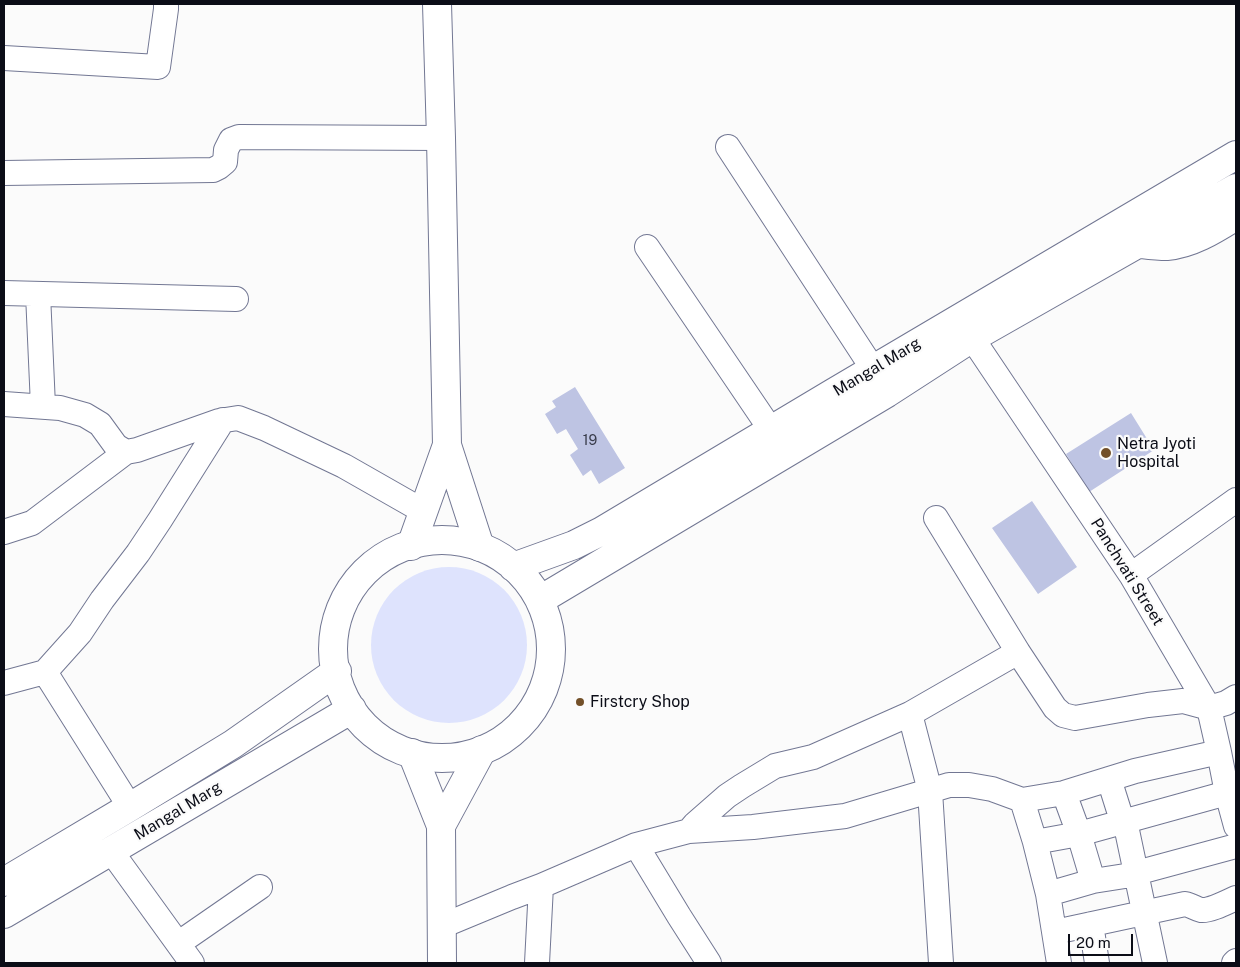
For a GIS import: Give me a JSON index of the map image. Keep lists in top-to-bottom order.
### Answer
{
  "streets": {
    "main road": ["Mangal Marg"],
    "street": ["Panchvati Street"]
  },
  "crossings": [
    ["Mangal Marg", "Panchvati Street"]
  ],
  "places": ["Netra Jyoti Hospital", "Firstcry Shop"],
  "house_numbers": ["19"],
  "scale_bar": "20 m"
}
